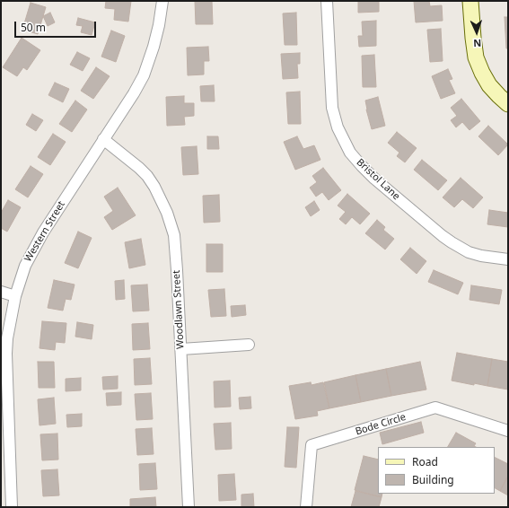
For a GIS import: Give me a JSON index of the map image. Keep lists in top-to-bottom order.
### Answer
{
  "streets": {
    "street": [
      "Bristol Lane",
      "Western Street",
      "Woodlawn Street",
      "Bode Circle"
    ]
  },
  "crossings": [
    ["Western Street", "Woodlawn Street"]
  ],
  "legend": ["Road", "Building"],
  "scale_bar": "50 m",
  "north": "bottom"
}
